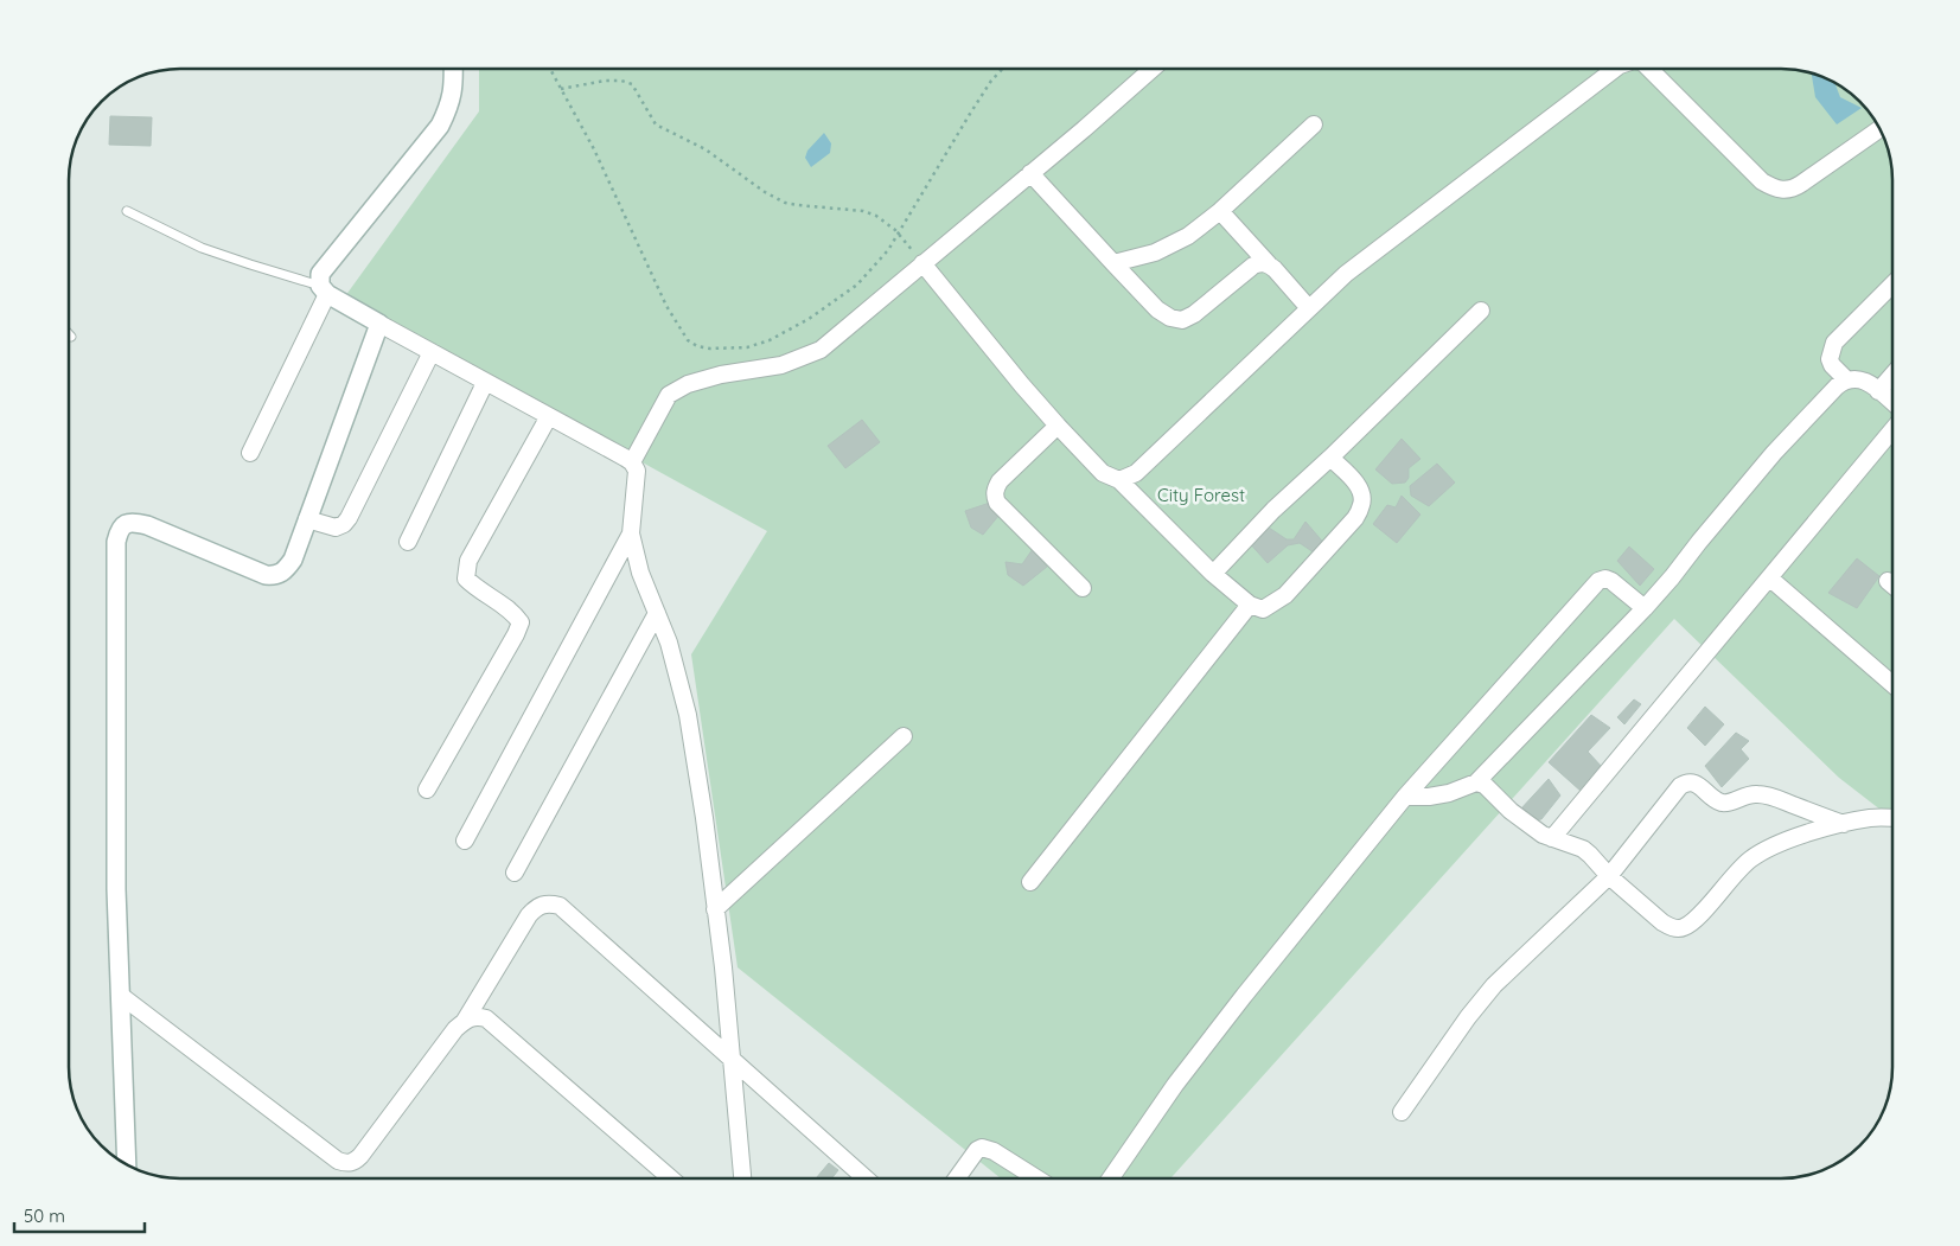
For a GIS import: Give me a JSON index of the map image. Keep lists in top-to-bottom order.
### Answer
{
  "parks": ["City Forest"],
  "scale_bar": "50 m"
}
